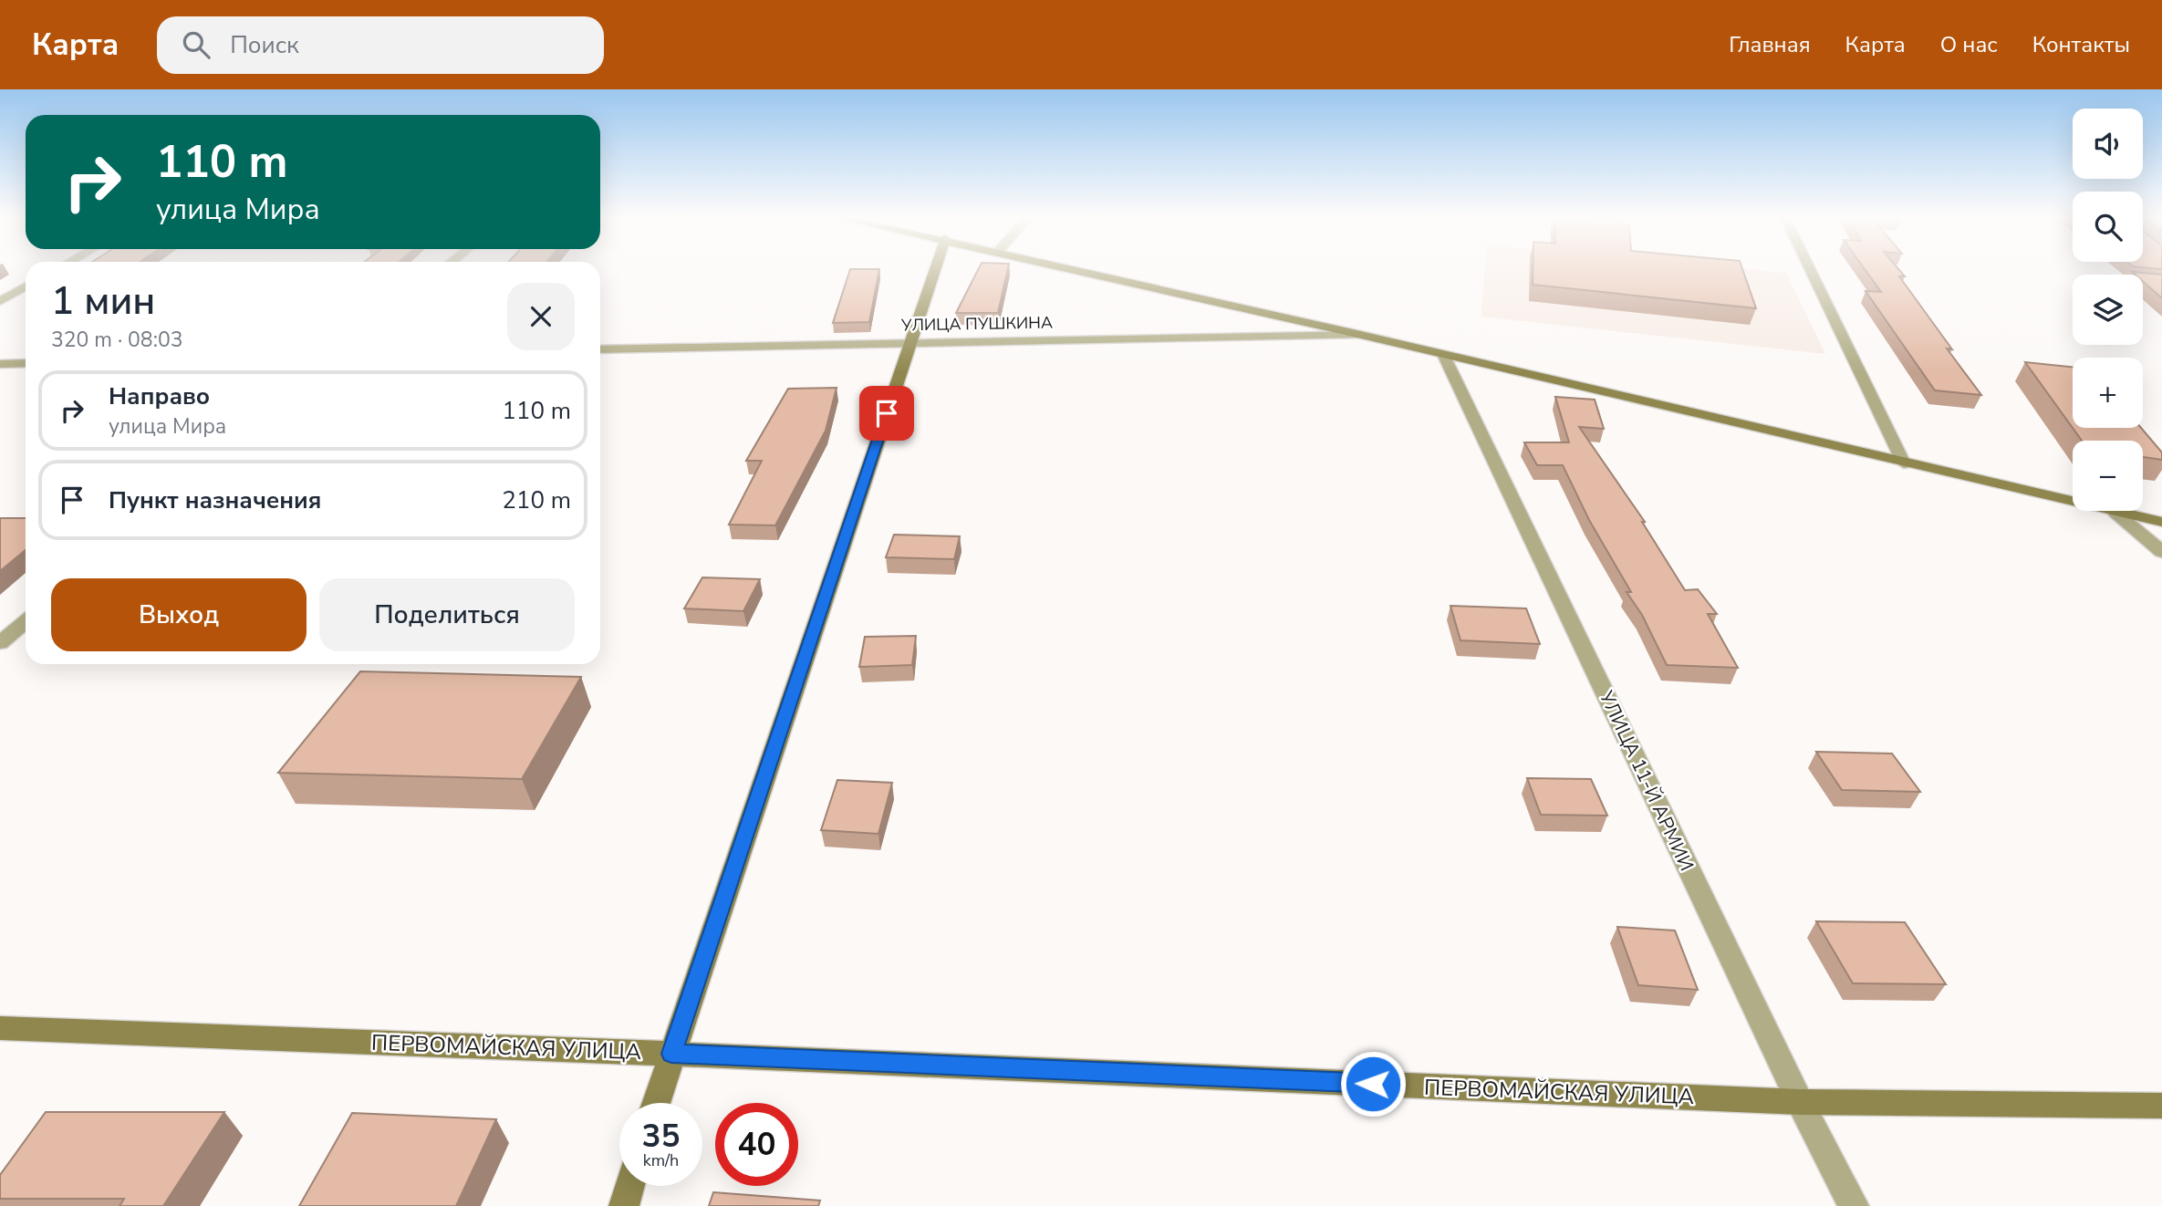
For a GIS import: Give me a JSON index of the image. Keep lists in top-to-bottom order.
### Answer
{
  "streets": {
    "street": ["УЛИЦА ПУШКИНА", "УЛИЦА 11-Й АРМИИ", "ПЕРВОМАЙСКАЯ УЛИЦА"]
  },
  "crossings": [
    ["УЛИЦА 11-Й АРМИИ", "ПЕРВОМАЙСКАЯ УЛИЦА"]
  ],
  "page": {
    "header": "Карта",
    "search": "Поиск",
    "nav": [
      "Главная",
      "Карта",
      "О нас",
      "Контакты"
    ],
    "map_buttons": ["+", "−"],
    "turn": ["110 m", "улица Мира"],
    "heading": ["1 мин", "320 m · 08:03"],
    "list": [
      {
        "name": "Направо",
        "note": "улица Мира",
        "value": "110 m"
      },
      {
        "name": "Пункт назначения",
        "value": "210 m"
      }
    ],
    "buttons": ["Выход", "Поделиться"],
    "speed": "35 km/h",
    "limit": "40"
  }
}
